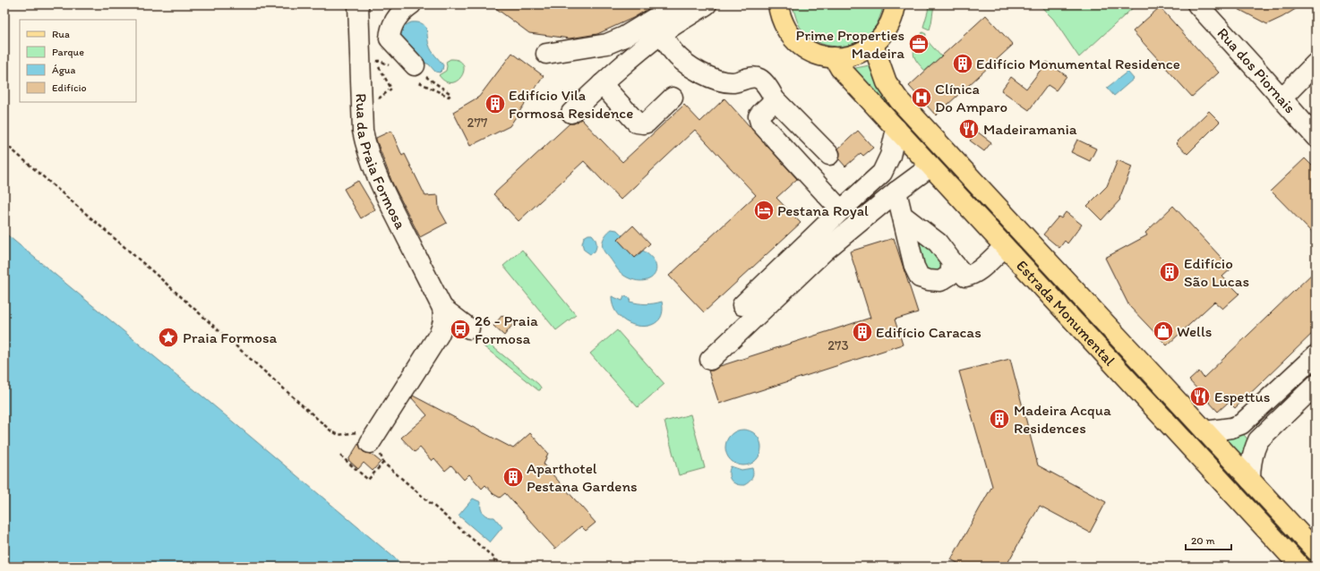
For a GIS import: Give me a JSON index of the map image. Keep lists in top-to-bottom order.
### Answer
{
  "streets": {
    "main road": ["Estrada Monumental"],
    "street": ["Rua dos Piornais", "Rua da Praia Formosa"]
  },
  "places": {
    "office": ["Prime Properties Madeira"],
    "building": [
      "Edifício Monumental Residence",
      "Edifício Vila Formosa Residence",
      "Edifício São Lucas",
      "Edifício Caracas",
      "Madeira Acqua Residences",
      "Aparthotel Pestana Gardens"
    ],
    "hospital": ["Clínica Do Amparo"],
    "restaurant": ["Madeiramania", "Espettus"],
    "hotel": ["Pestana Royal"],
    "bus stop": ["26 - Praia Formosa"],
    "shop": ["Wells"],
    "place": ["Praia Formosa"]
  },
  "house_numbers": ["277", "273"],
  "legend": [
    "Rua",
    "Parque",
    "Água",
    "Edifício"
  ],
  "scale_bar": "20 m"
}
